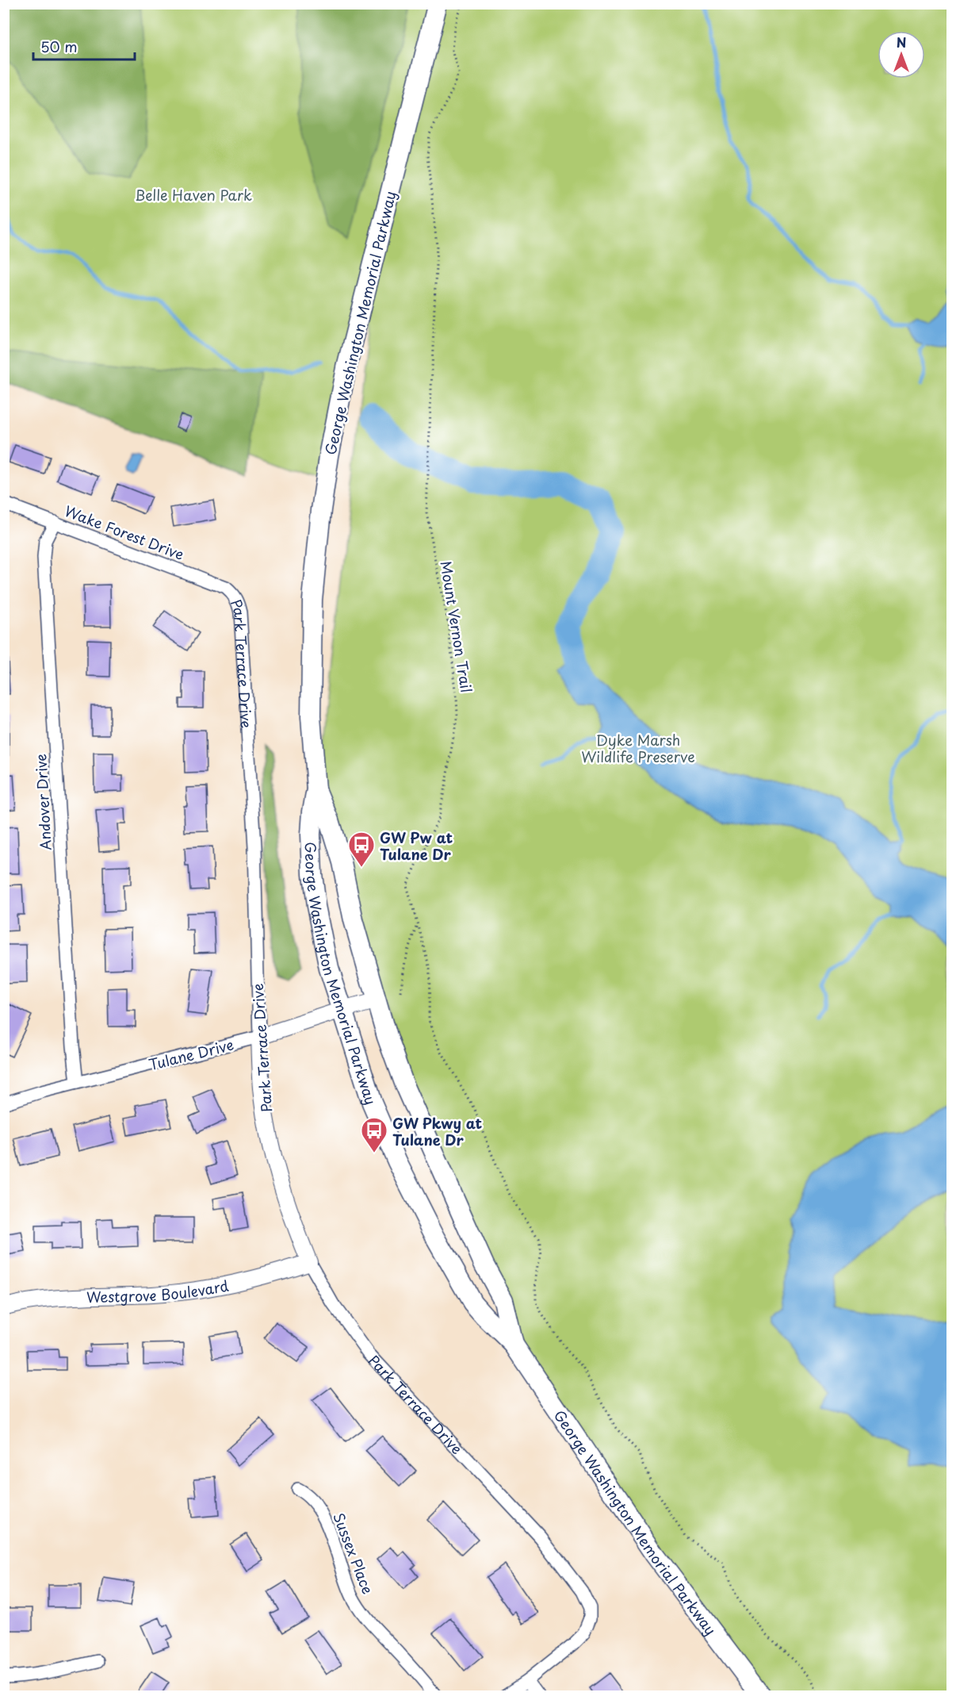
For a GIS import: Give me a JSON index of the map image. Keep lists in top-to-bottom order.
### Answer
{
  "streets": {
    "main road": ["George Washington Memorial Parkway"],
    "street": [
      "Wake Forest Drive",
      "Park Terrace Drive",
      "Andover Drive",
      "Tulane Drive",
      "Westgrove Boulevard",
      "Sussex Place"
    ],
    "path": ["Mount Vernon Trail"]
  },
  "crossings": [
    ["George Washington Memorial Parkway", "Tulane Drive"],
    ["Wake Forest Drive", "Park Terrace Drive"],
    ["Wake Forest Drive", "Andover Drive"],
    ["Park Terrace Drive", "Tulane Drive"],
    ["Park Terrace Drive", "Westgrove Boulevard"],
    ["Andover Drive", "Tulane Drive"]
  ],
  "parks": ["Belle Haven Park", "Dyke Marsh Wildlife Preserve"],
  "places": {
    "bus stop": ["GW Pw at Tulane Dr", "GW Pkwy at Tulane Dr"]
  },
  "scale_bar": "50 m",
  "north": "top"
}
